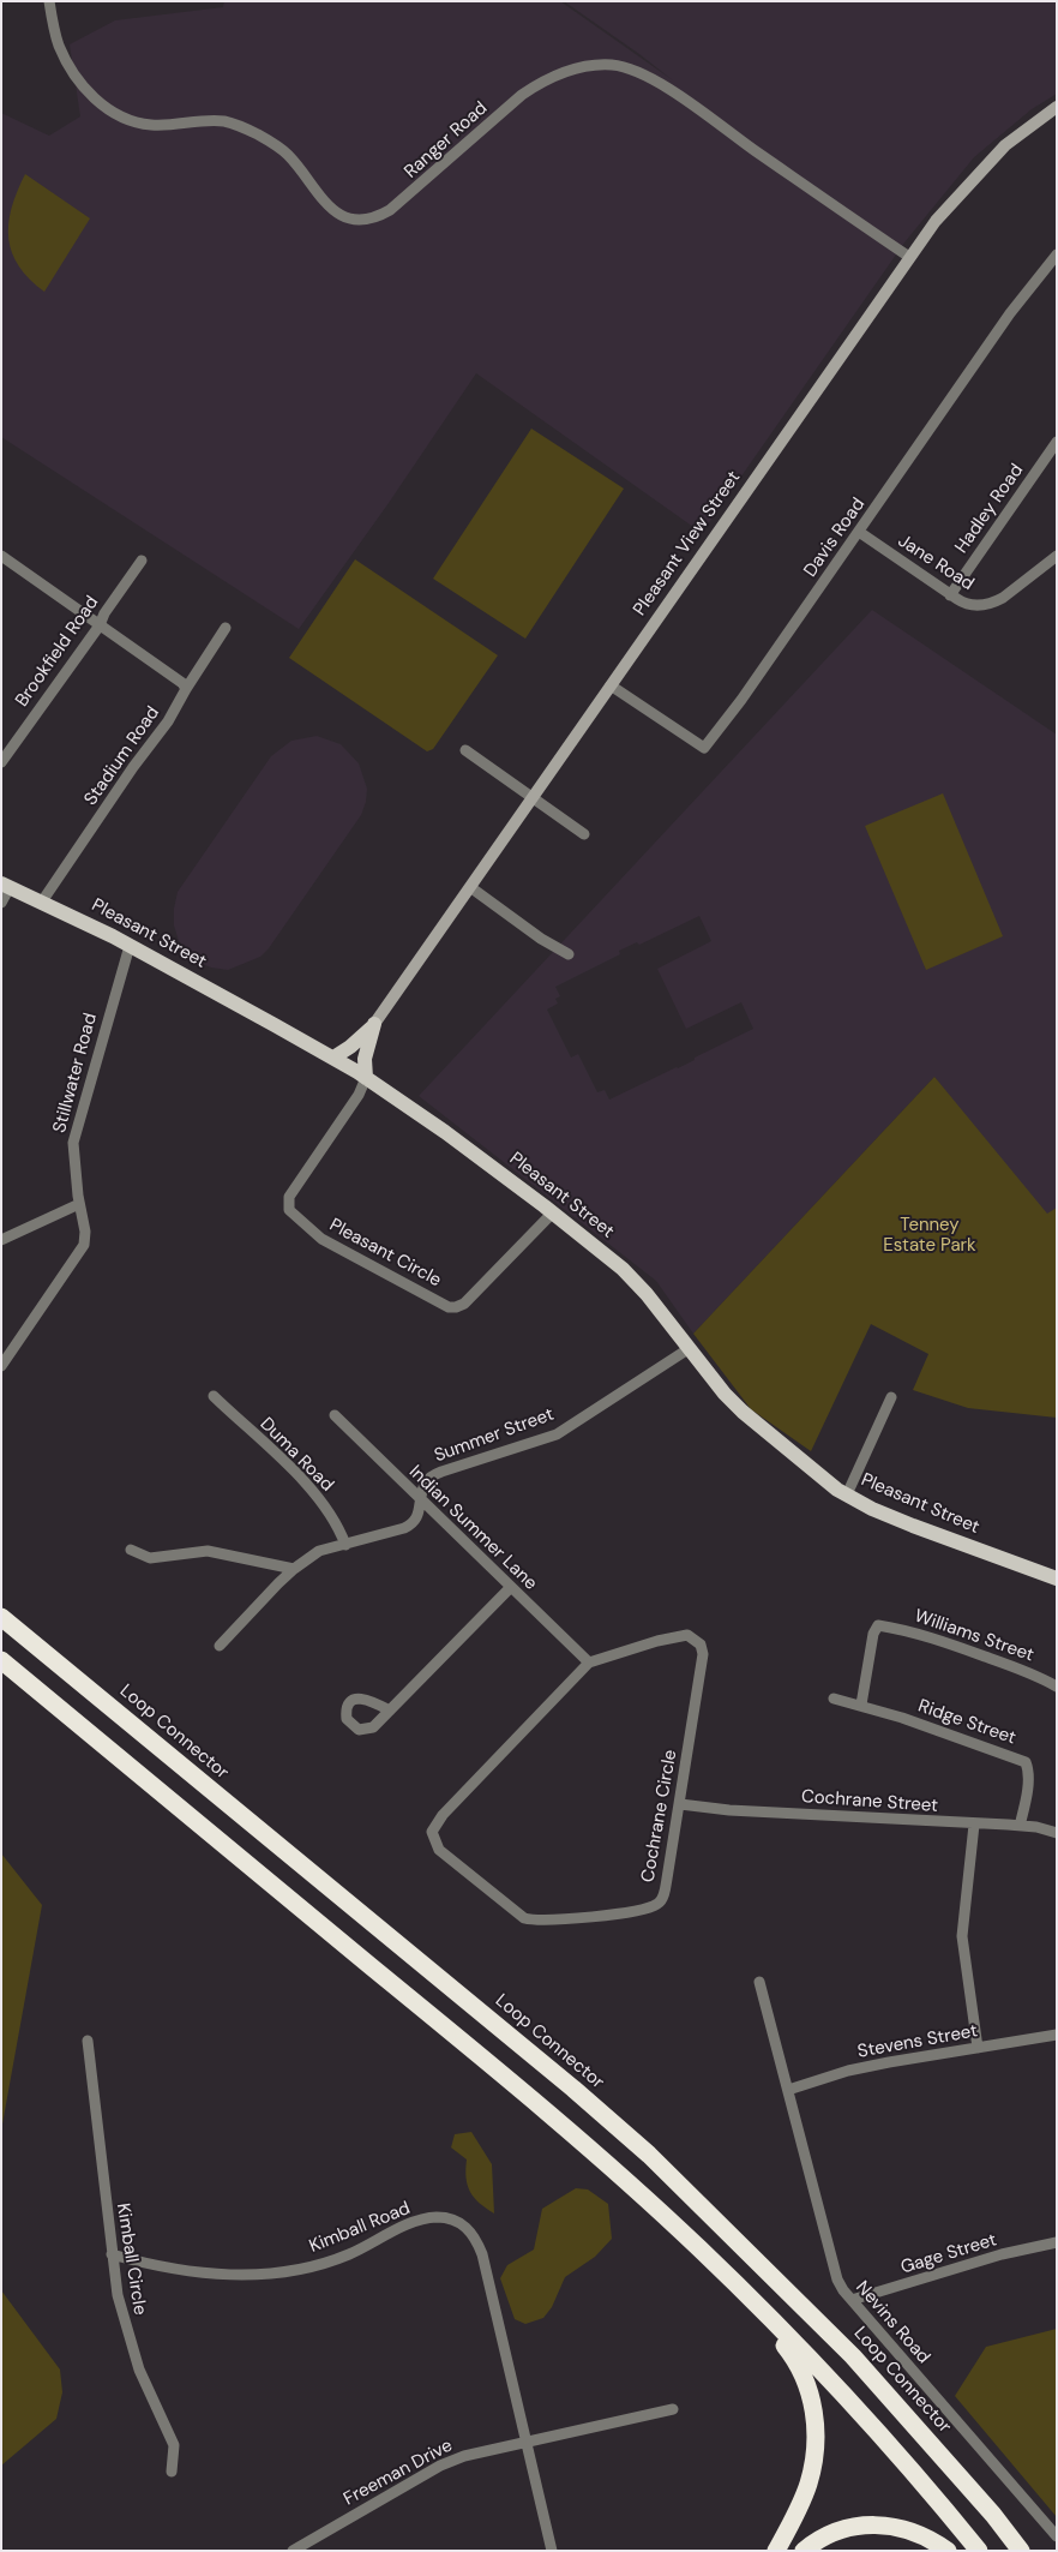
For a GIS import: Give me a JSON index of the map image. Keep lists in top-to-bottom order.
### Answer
{
  "streets": {
    "highway": ["Loop Connector"],
    "main road": ["Pleasant Street"],
    "street": [
      "Ranger Road",
      "Hadley Road",
      "Davis Road",
      "Pleasant View Street",
      "Jane Road",
      "Brookfield Road",
      "Stadium Road",
      "Stillwater Road",
      "Pleasant Circle",
      "Summer Street",
      "Duma Road",
      "Indian Summer Lane",
      "Williams Street",
      "Ridge Street",
      "Cochrane Street",
      "Cochrane Circle",
      "Stevens Street",
      "Kimball Road",
      "Gage Street",
      "Kimball Circle",
      "Nevins Road",
      "Freeman Drive"
    ]
  },
  "crossings": [
    ["Ranger Road", "Pleasant View Street"],
    ["Hadley Road", "Jane Road"],
    ["Davis Road", "Pleasant View Street"],
    ["Davis Road", "Jane Road"],
    ["Stadium Road", "Pleasant Street"],
    ["Pleasant Street", "Stillwater Road"],
    ["Pleasant Street", "Pleasant Circle"],
    ["Pleasant Street", "Summer Street"],
    ["Summer Street", "Duma Road"],
    ["Summer Street", "Indian Summer Lane"],
    ["Indian Summer Lane", "Cochrane Circle"],
    ["Williams Street", "Ridge Street"],
    ["Ridge Street", "Cochrane Street"],
    ["Cochrane Street", "Cochrane Circle"],
    ["Stevens Street", "Nevins Road"],
    ["Kimball Road", "Kimball Circle"],
    ["Kimball Road", "Freeman Drive"],
    ["Gage Street", "Nevins Road"]
  ],
  "parks": ["Tenney Estate Park"]
}
